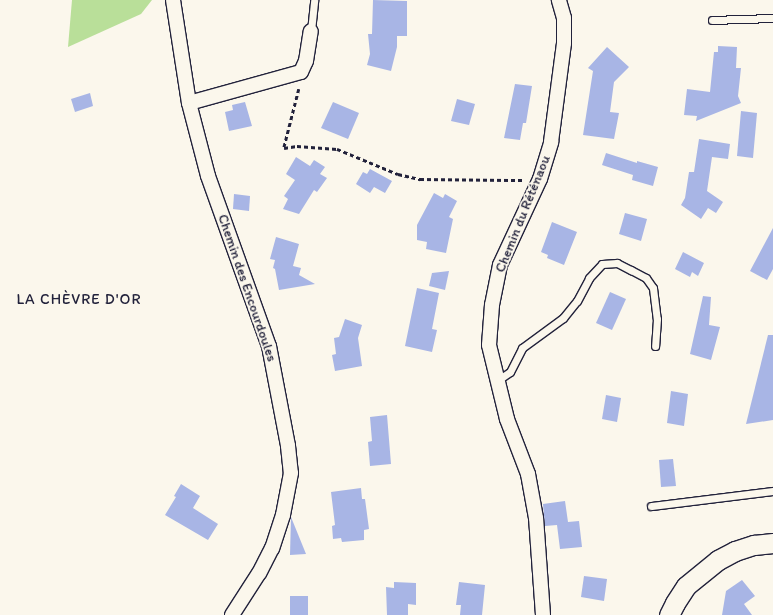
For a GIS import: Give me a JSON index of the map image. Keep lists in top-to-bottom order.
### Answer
{
  "streets": {
    "street": ["Chemin du Réténaou", "Chemin des Encourdoules"]
  },
  "districts": ["LA CHÈVRE D'OR"]
}
